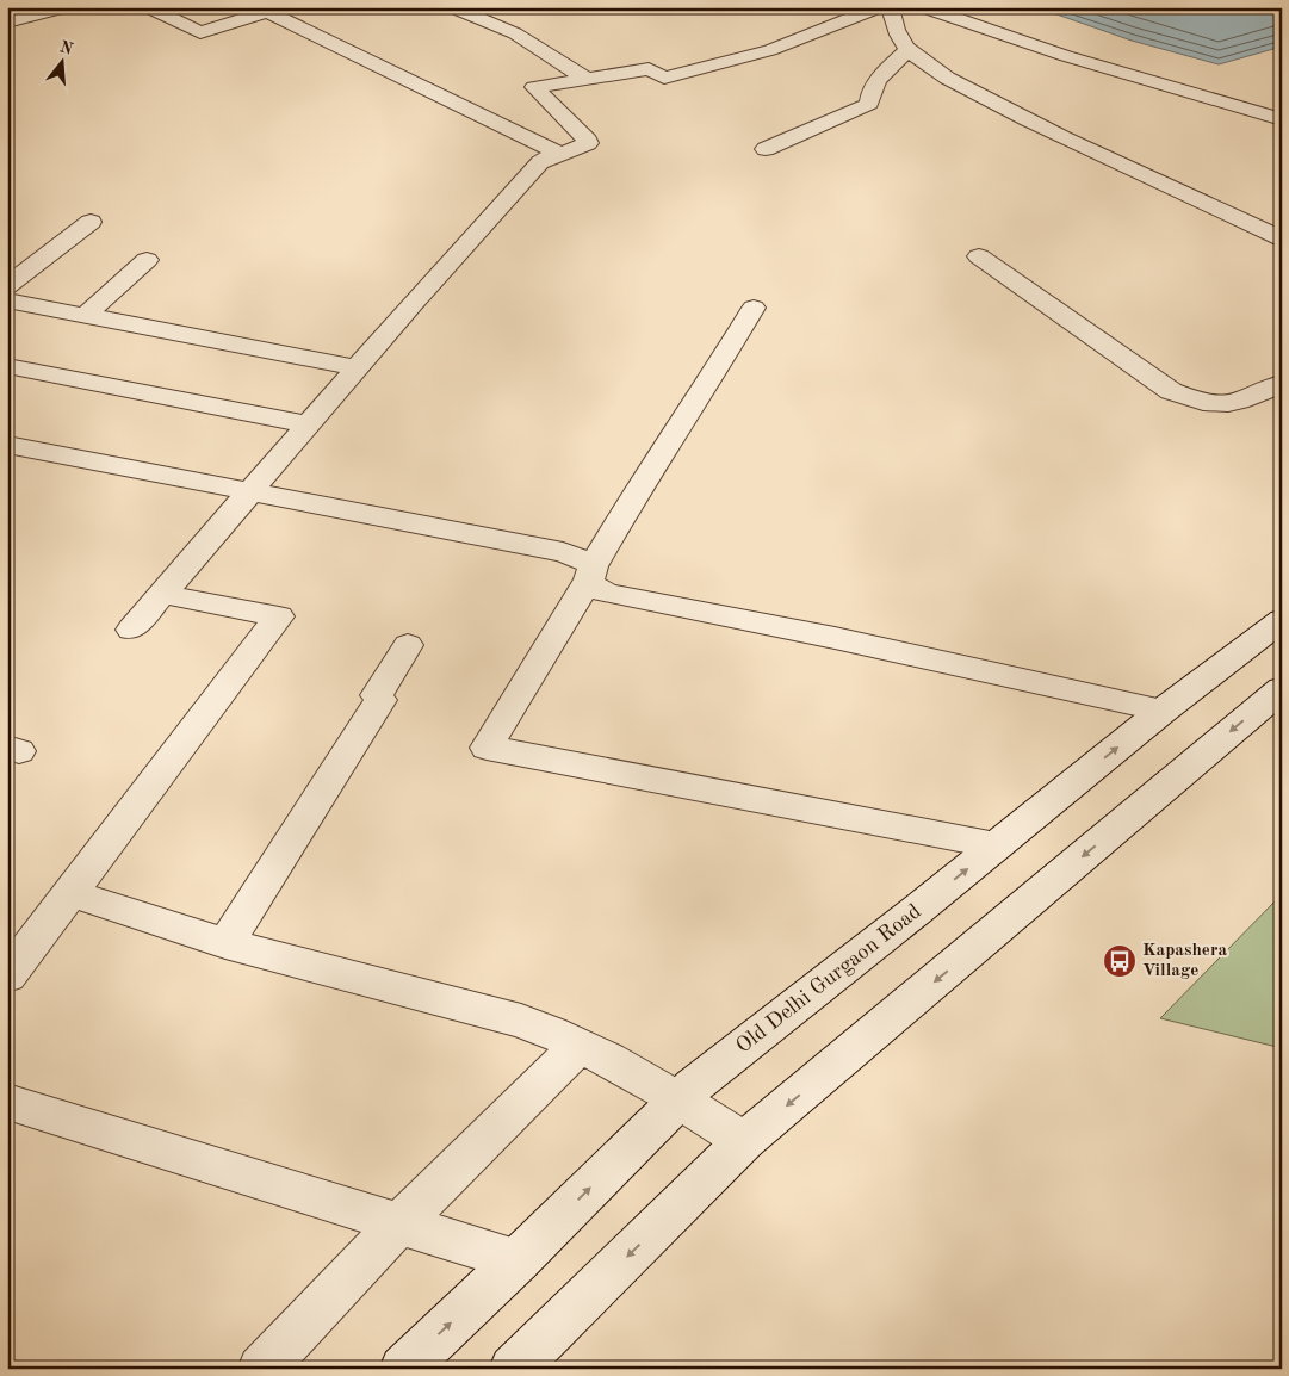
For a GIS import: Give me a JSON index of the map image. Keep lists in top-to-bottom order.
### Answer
{
  "streets": {
    "street": ["Old Delhi Gurgaon Road"]
  },
  "places": {
    "bus stop": ["Kapashera Village"]
  },
  "north": "top"
}
